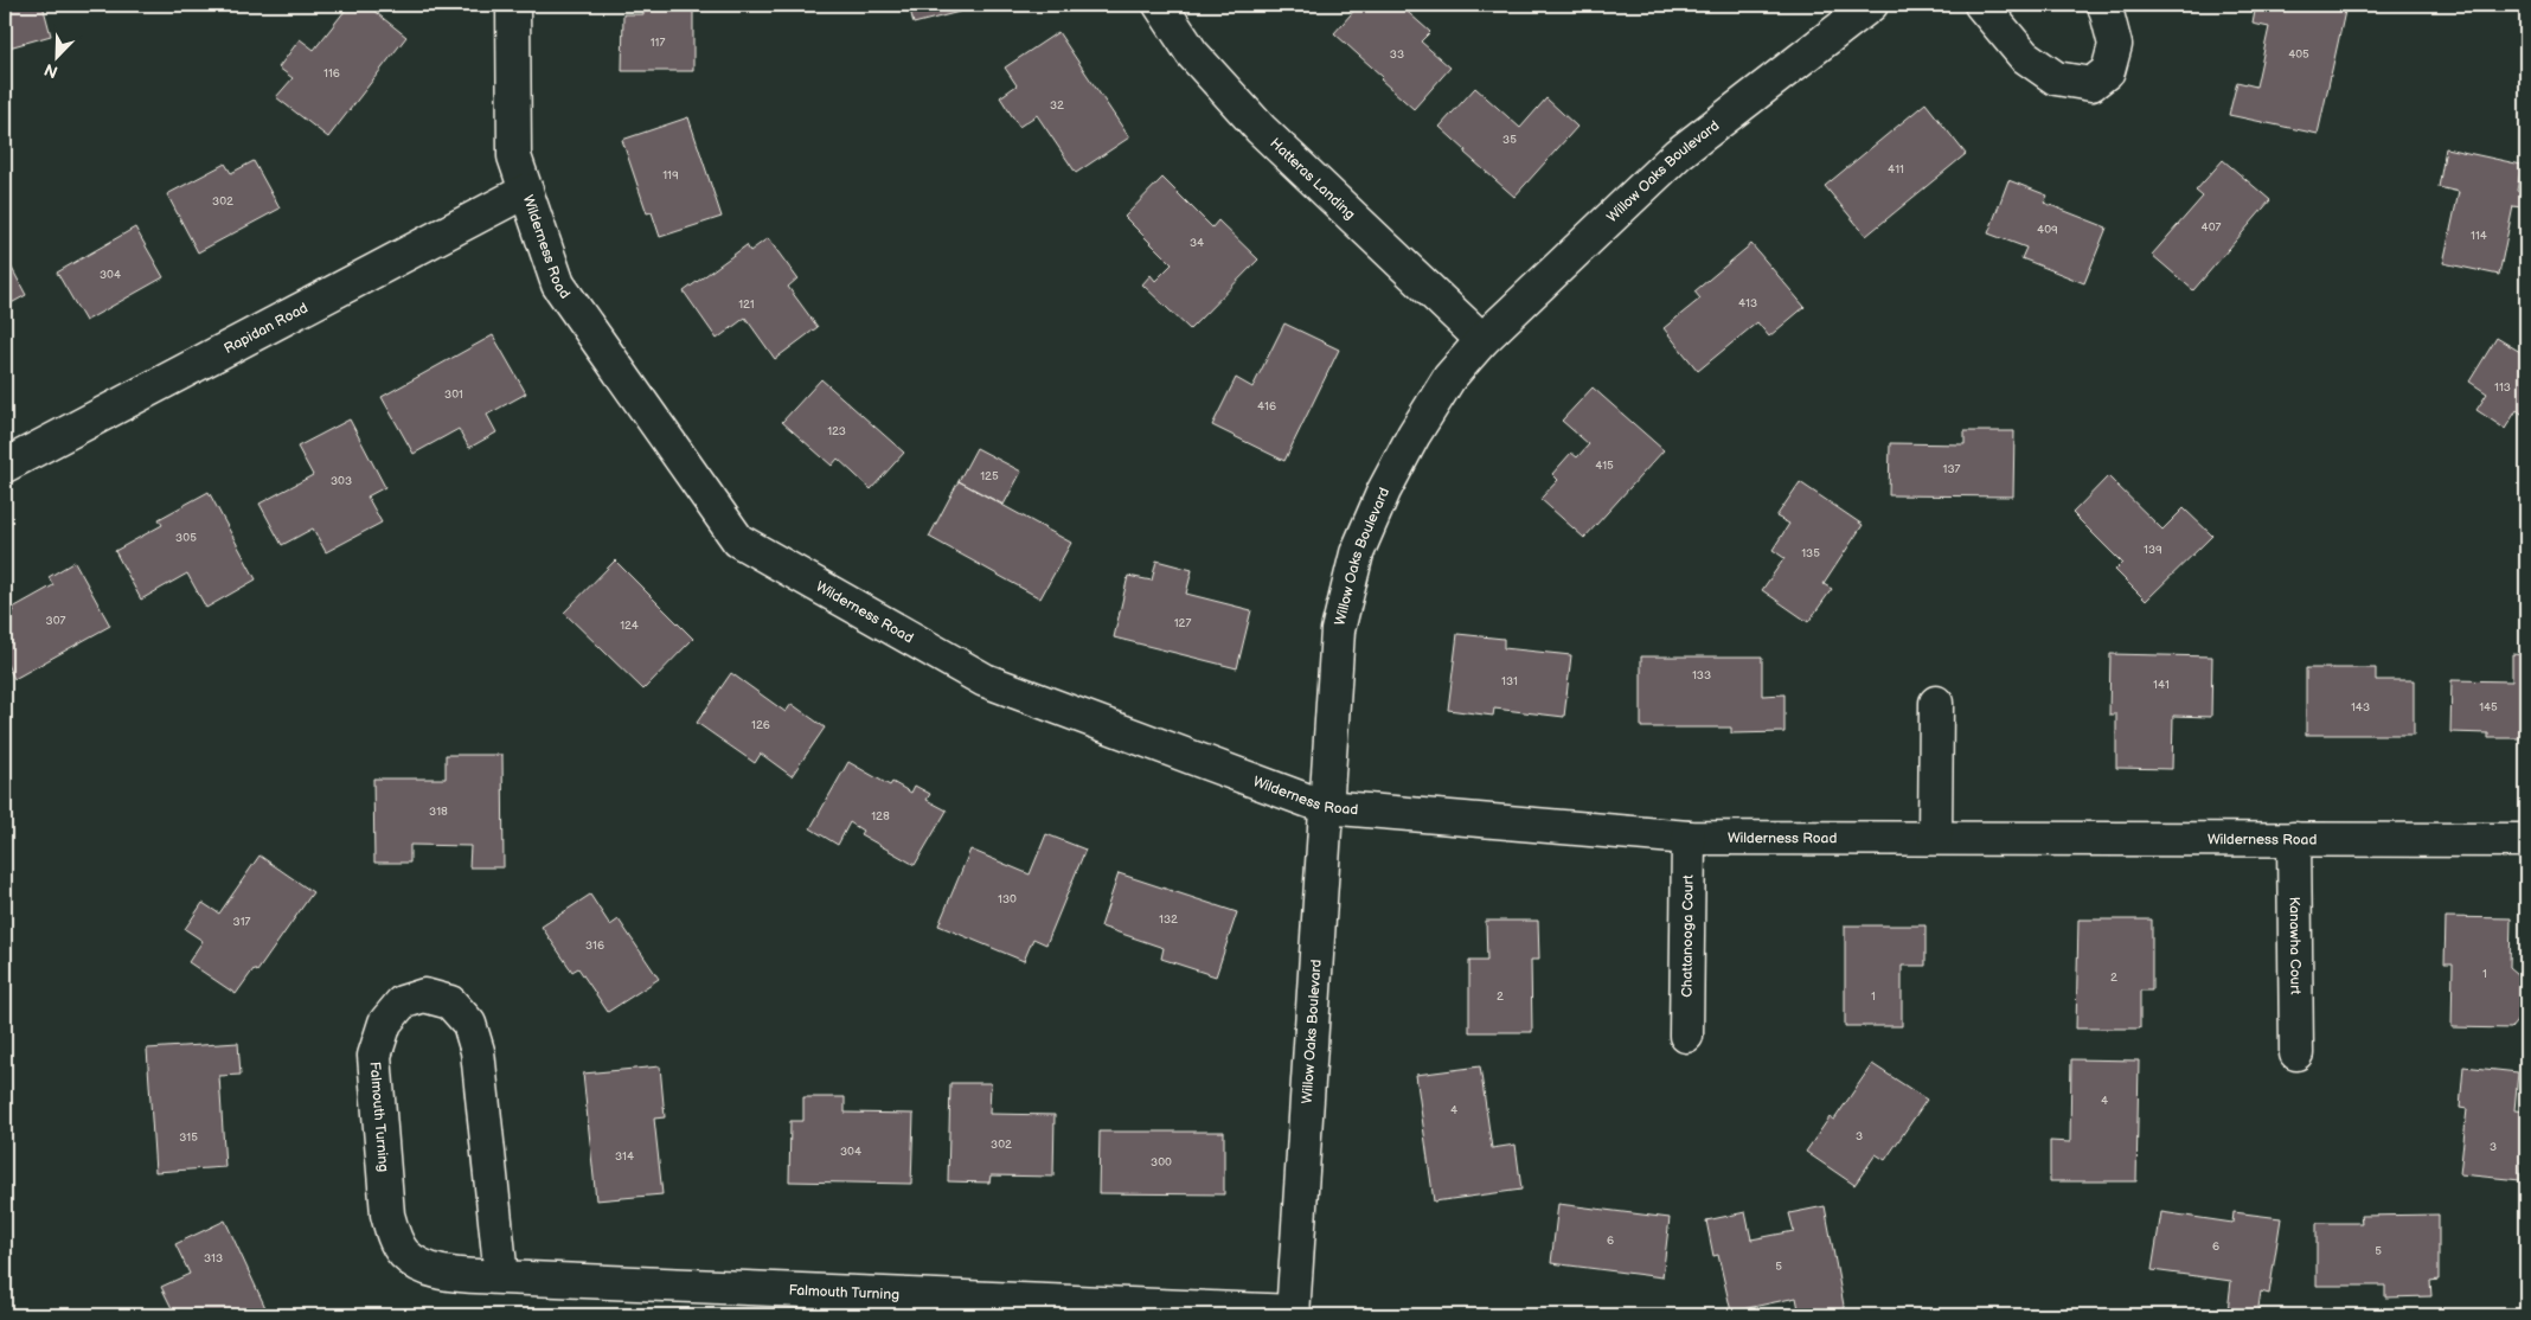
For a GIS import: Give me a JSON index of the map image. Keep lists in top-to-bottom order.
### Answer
{
  "streets": {
    "street": [
      "Willow Oaks Boulevard",
      "Hatteras Landing",
      "Wilderness Road",
      "Rapidan Road",
      "Chattanooga Court",
      "Kanawha Court",
      "Falmouth Turning"
    ]
  },
  "crossings": [
    ["Willow Oaks Boulevard", "Hatteras Landing"],
    ["Willow Oaks Boulevard", "Wilderness Road"],
    ["Willow Oaks Boulevard", "Falmouth Turning"],
    ["Wilderness Road", "Rapidan Road"],
    ["Wilderness Road", "Chattanooga Court"],
    ["Wilderness Road", "Kanawha Court"]
  ],
  "house_numbers": [
    "117",
    "33",
    "405",
    "116",
    "32",
    "35",
    "411",
    "119",
    "302",
    "407",
    "409",
    "114",
    "34",
    "304",
    "413",
    "121",
    "113",
    "301",
    "416",
    "123",
    "415",
    "137",
    "125",
    "303",
    "305",
    "139",
    "135",
    "307",
    "127",
    "124",
    "133",
    "131",
    "141",
    "143",
    "145",
    "126",
    "318",
    "128",
    "130",
    "132",
    "317",
    "316",
    "1",
    "2",
    "2",
    "1",
    "4",
    "4",
    "3",
    "315",
    "302",
    "3",
    "304",
    "314",
    "300",
    "6",
    "6",
    "5",
    "313",
    "5"
  ],
  "north": "bottom left"
}
